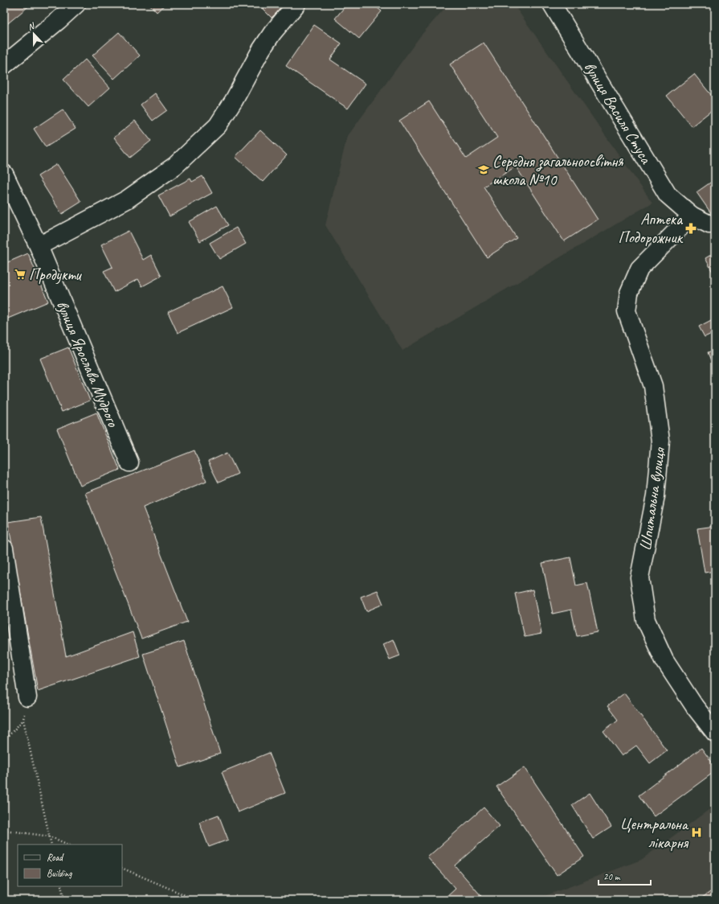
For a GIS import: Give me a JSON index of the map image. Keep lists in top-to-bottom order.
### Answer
{
  "streets": {
    "street": ["вулиця Василя Стуса", "вулиця Ярослава Мудрого", "Шпитальна вулиця"]
  },
  "crossings": [
    ["вулиця Василя Стуса", "Шпитальна вулиця"]
  ],
  "places": {
    "school or university": ["Середня загальноосвітня школа №10"],
    "pharmacy": ["Аптека Подорожник"],
    "supermarket": ["Продукти"],
    "hospital": ["Центральна лікарня"]
  },
  "legend": ["Road", "Building"],
  "scale_bar": "20 m",
  "north": "top"
}
